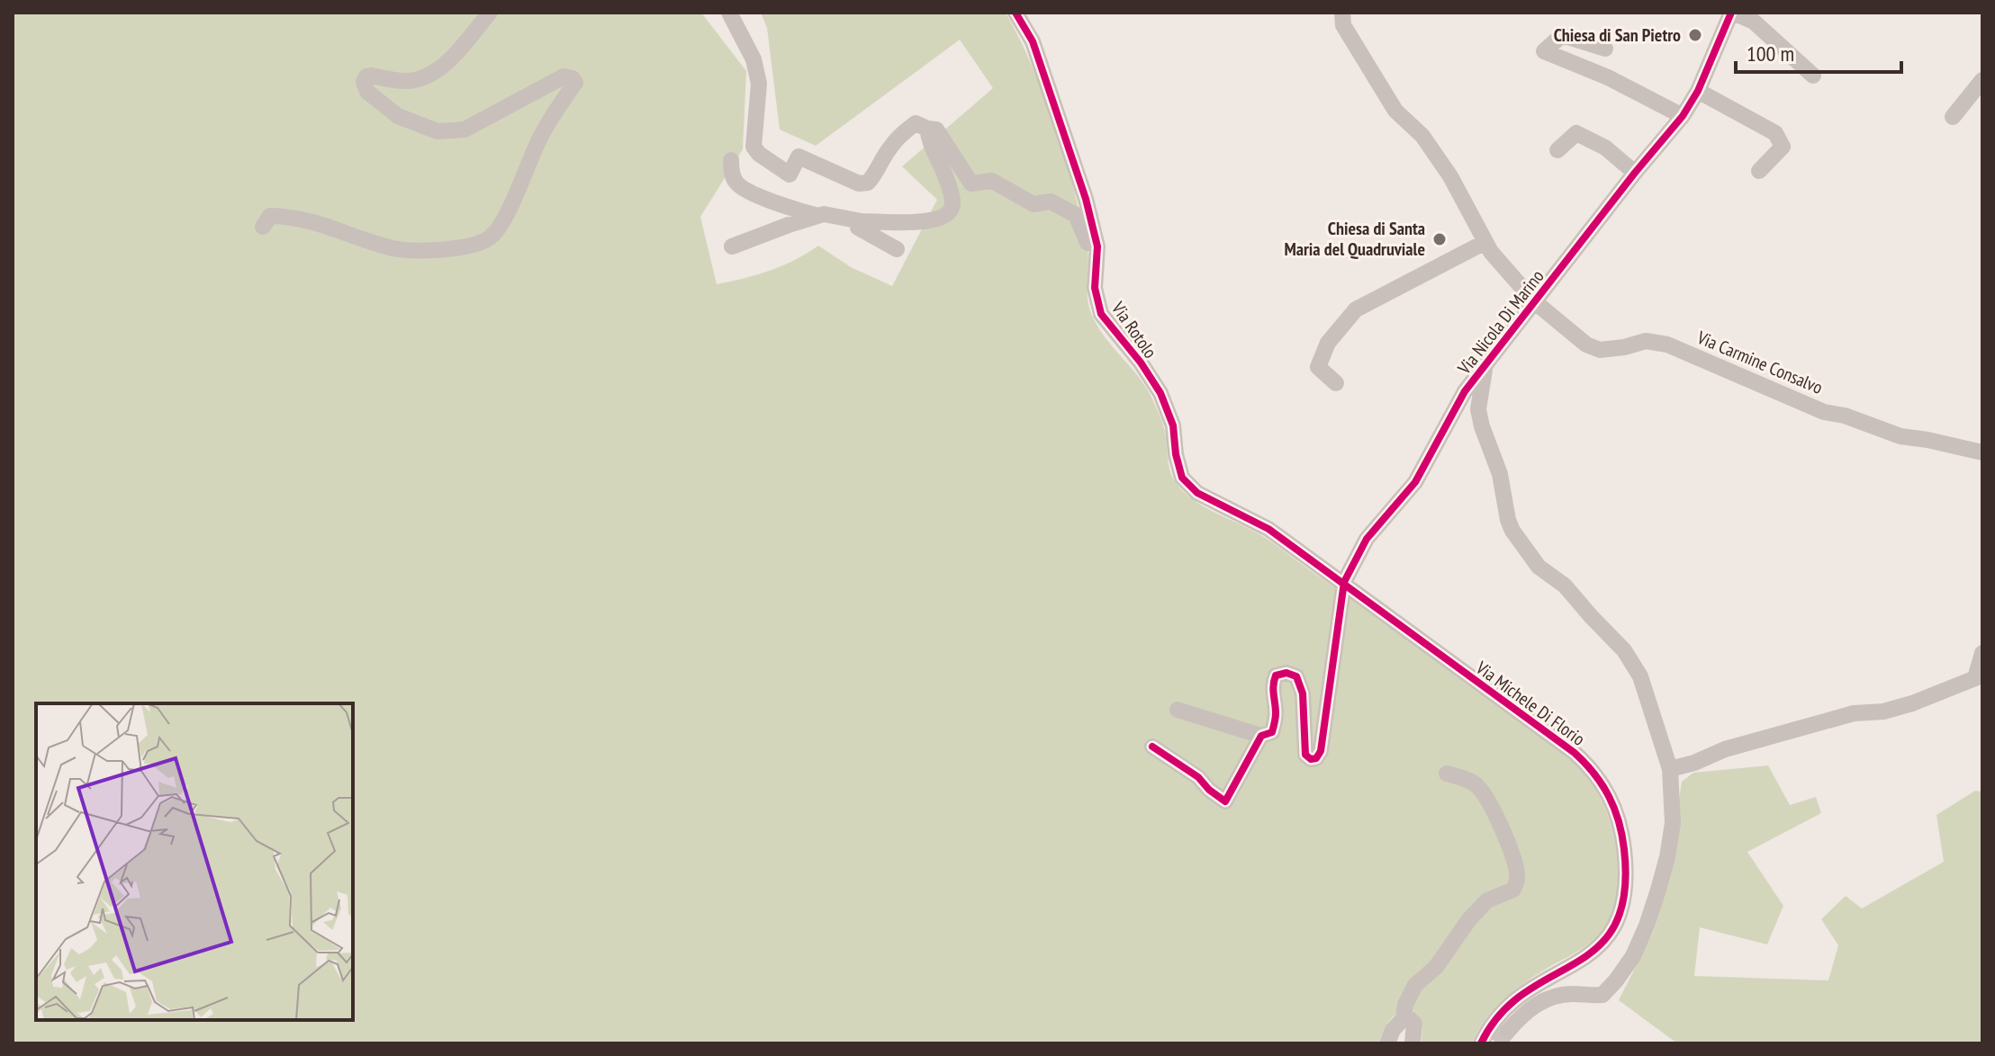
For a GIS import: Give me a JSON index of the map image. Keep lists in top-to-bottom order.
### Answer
{
  "streets": {
    "street": [
      "Via Nicola Di Marino",
      "Via Rotolo",
      "Via Carmine Consalvo",
      "Via Michele Di Florio"
    ]
  },
  "crossings": [
    ["Via Nicola Di Marino", "Via Rotolo"],
    ["Via Nicola Di Marino", "Via Carmine Consalvo"],
    ["Via Nicola Di Marino", "Via Michele Di Florio"],
    ["Via Rotolo", "Via Michele Di Florio"]
  ],
  "places": ["Chiesa di San Pietro", "Chiesa di Santa Maria del Quadruviale"],
  "scale_bar": "100 m"
}
